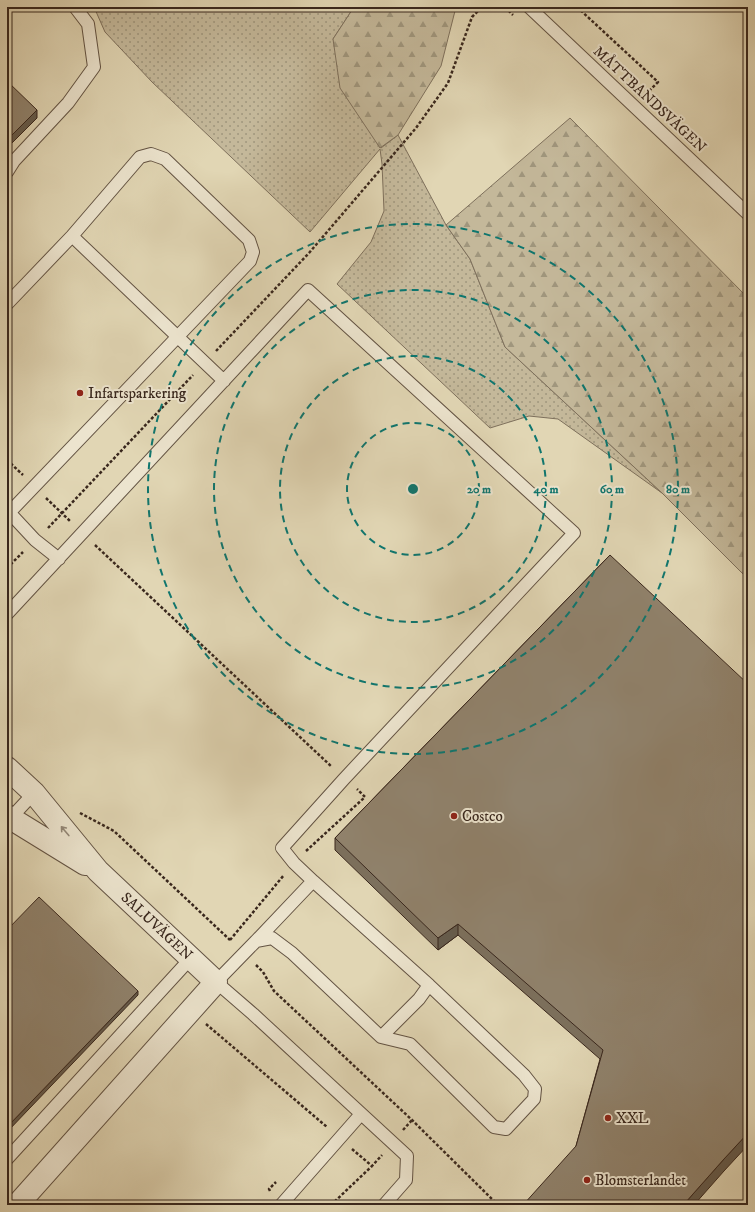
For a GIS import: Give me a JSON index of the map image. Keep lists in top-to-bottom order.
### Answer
{
  "streets": {
    "street": ["SALUVÄGEN"],
    "lane": ["MÅTTBANDSVÄGEN"]
  },
  "places": [
    "Infartsparkering",
    "Costco",
    "XXL",
    "Blomsterlandet"
  ],
  "rings": [
    "20 m",
    "40 m",
    "60 m",
    "80 m"
  ]
}
